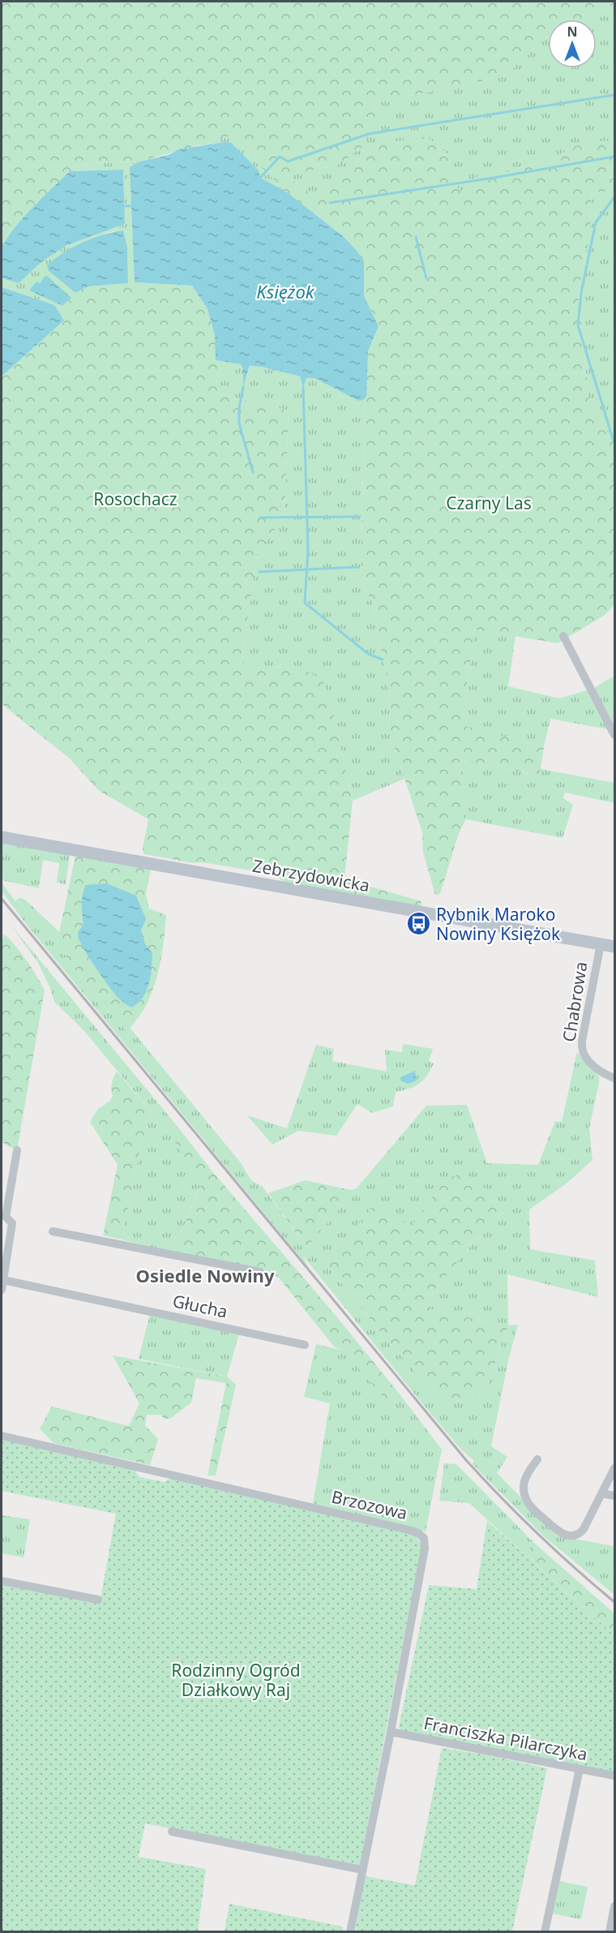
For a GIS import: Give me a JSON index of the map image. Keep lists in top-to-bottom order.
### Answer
{
  "streets": {
    "street": [
      "Zebrzydowicka",
      "Chabrowa",
      "Głucha",
      "Brzozowa",
      "Franciszka Pilarczyka"
    ]
  },
  "crossings": [
    ["Zebrzydowicka", "Chabrowa"],
    ["Brzozowa", "Franciszka Pilarczyka"]
  ],
  "districts": ["Osiedle Nowiny"],
  "water": ["Księżok"],
  "parks": ["Rosochacz", "Czarny Las", "Rodzinny Ogród Działkowy Raj"],
  "places": {
    "bus stop": ["Rybnik Maroko Nowiny Księżok"]
  },
  "north": "top"
}
